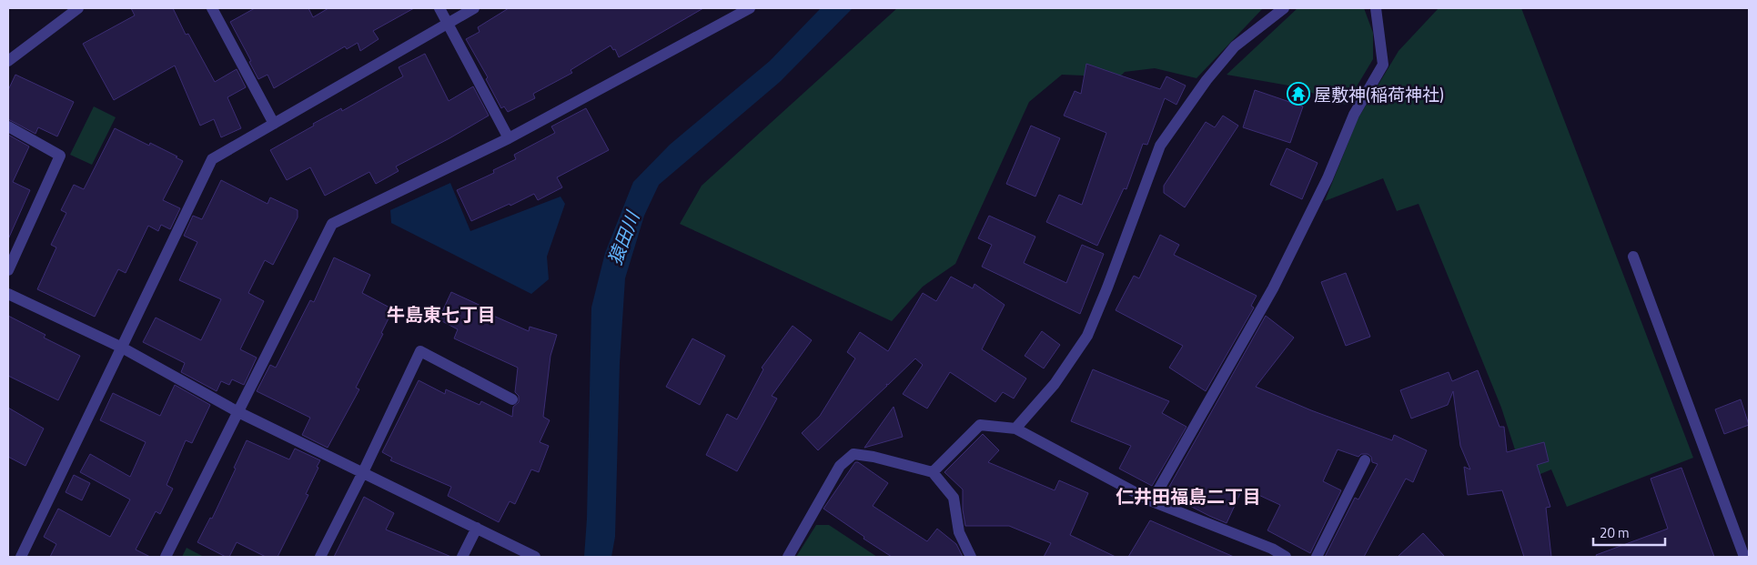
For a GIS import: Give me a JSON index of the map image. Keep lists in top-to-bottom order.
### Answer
{
  "districts": ["牛島東七丁目", "仁井田福島二丁目"],
  "water": ["猿田川"],
  "places": {
    "temple": ["屋敷神(稲荷神社)"]
  },
  "scale_bar": "20 m"
}
